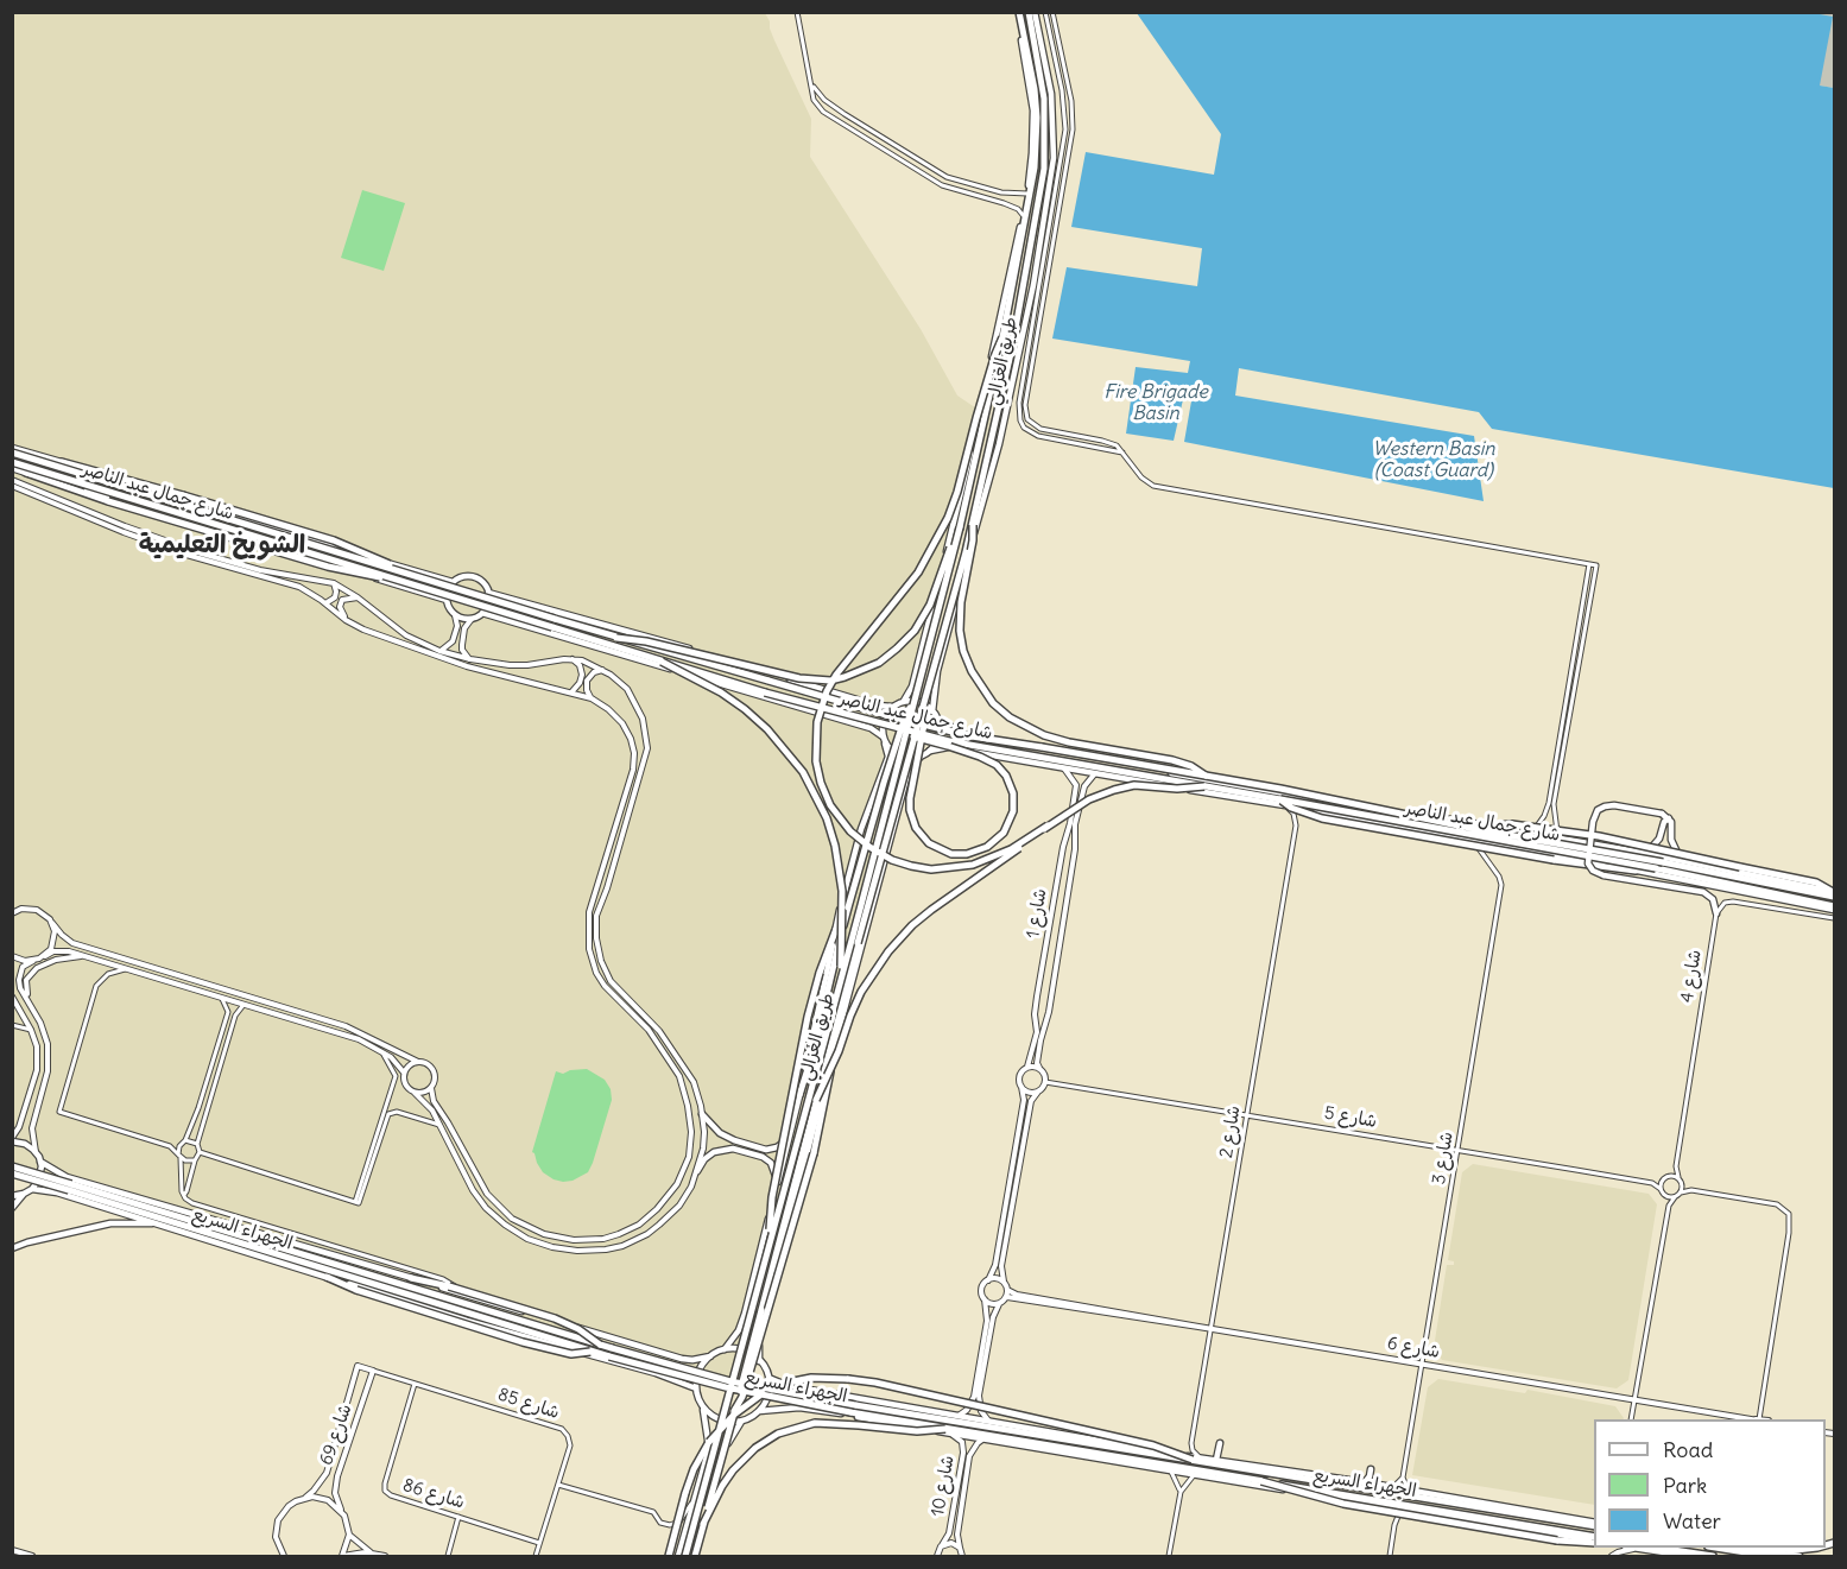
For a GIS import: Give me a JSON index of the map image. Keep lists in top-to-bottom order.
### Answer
{
  "streets": {
    "highway": ["طريق الغزالي", "شارع جمال عبد الناصر", "الجهراء السريع"],
    "street": [
      "شارع 1",
      "شارع 4",
      "شارع 5",
      "شارع 2",
      "شارع 3",
      "شارع 6",
      "شارع 85",
      "شارع 69",
      "شارع 10",
      "شارع 86"
    ]
  },
  "crossings": [
    ["طريق الغزالي", "شارع جمال عبد الناصر"],
    ["طريق الغزالي", "الجهراء السريع"],
    ["شارع 1", "شارع 5"],
    ["شارع 4", "شارع 5"],
    ["شارع 5", "شارع 2"],
    ["شارع 5", "شارع 3"],
    ["شارع 2", "شارع 6"],
    ["شارع 3", "شارع 6"],
    ["الجهراء السريع", "شارع 10"],
    ["شارع 85", "شارع 69"],
    ["شارع 85", "شارع 86"]
  ],
  "districts": ["الشويخ التعليمية"],
  "water": ["Fire Brigade Basin", "Western Basin (Coast Guard)"],
  "legend": ["Road", "Park", "Water"]
}
